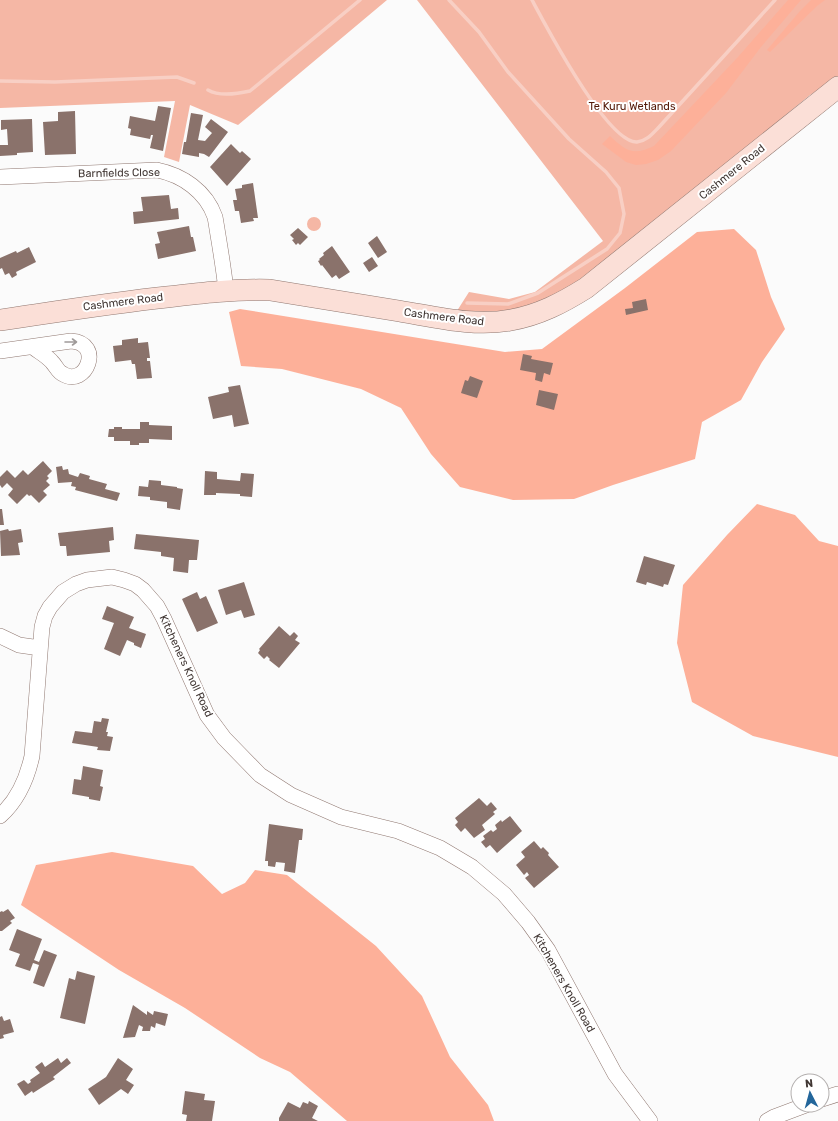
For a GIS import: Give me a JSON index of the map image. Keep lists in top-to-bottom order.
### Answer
{
  "streets": {
    "street": ["Cashmere Road", "Barnfields Close", "Kitcheners Knoll Road"]
  },
  "crossings": [
    ["Cashmere Road", "Barnfields Close"]
  ],
  "parks": ["Te Kuru Wetlands"],
  "north": "top"
}
